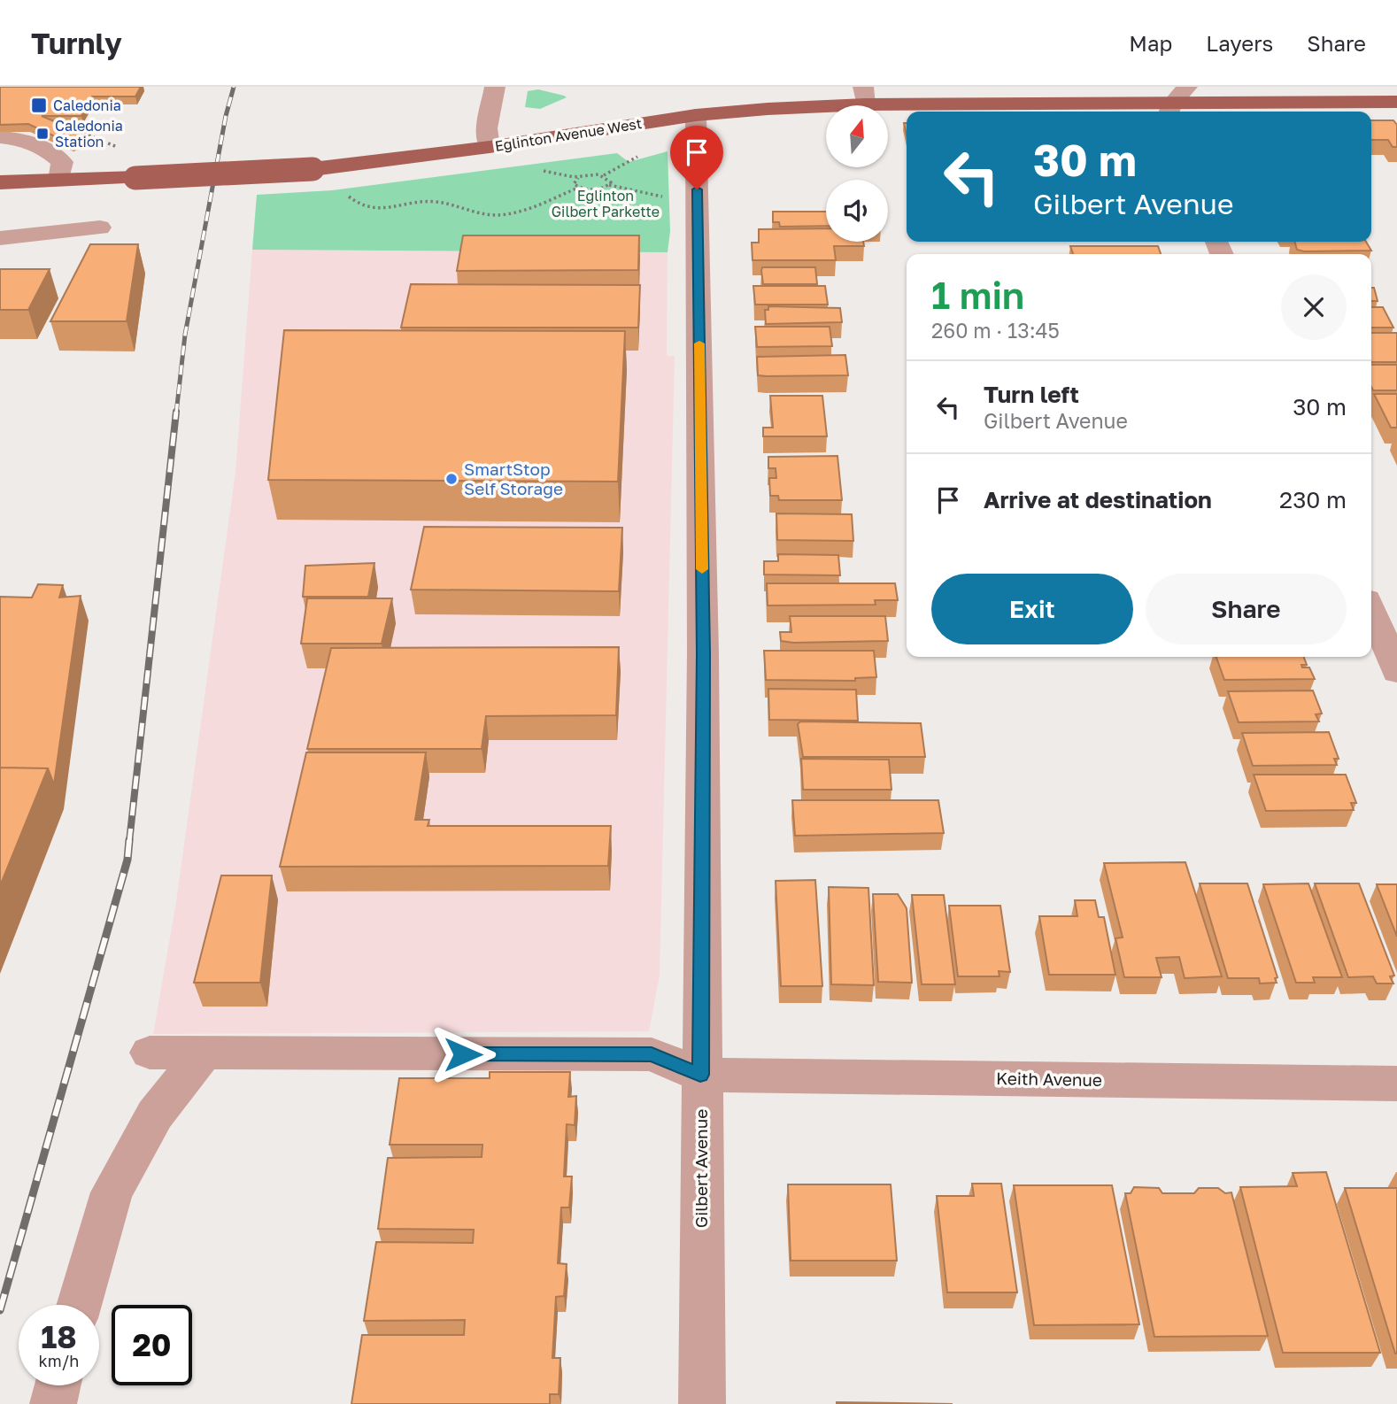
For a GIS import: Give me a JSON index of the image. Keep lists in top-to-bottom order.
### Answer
{
  "streets": {
    "main road": ["Eglinton Avenue West"],
    "street": ["Keith Avenue", "Gilbert Avenue"]
  },
  "crossings": [
    ["Eglinton Avenue West", "Gilbert Avenue"],
    ["Keith Avenue", "Gilbert Avenue"]
  ],
  "parks": ["Eglinton Gilbert Parkette"],
  "places": {
    "transit": ["Caledonia", "Caledonia Station"],
    "other": ["SmartStop Self Storage"]
  },
  "north": "top",
  "page": {
    "header": "Turnly",
    "nav": ["Map", "Layers", "Share"],
    "turn": ["30 m", "Gilbert Avenue"],
    "heading": ["1 min", "260 m · 13:45"],
    "list": [
      {
        "name": "Turn left",
        "note": "Gilbert Avenue",
        "value": "30 m"
      },
      {
        "name": "Arrive at destination",
        "value": "230 m"
      }
    ],
    "buttons": ["Exit", "Share"],
    "speed": "18 km/h",
    "limit": "20"
  }
}
